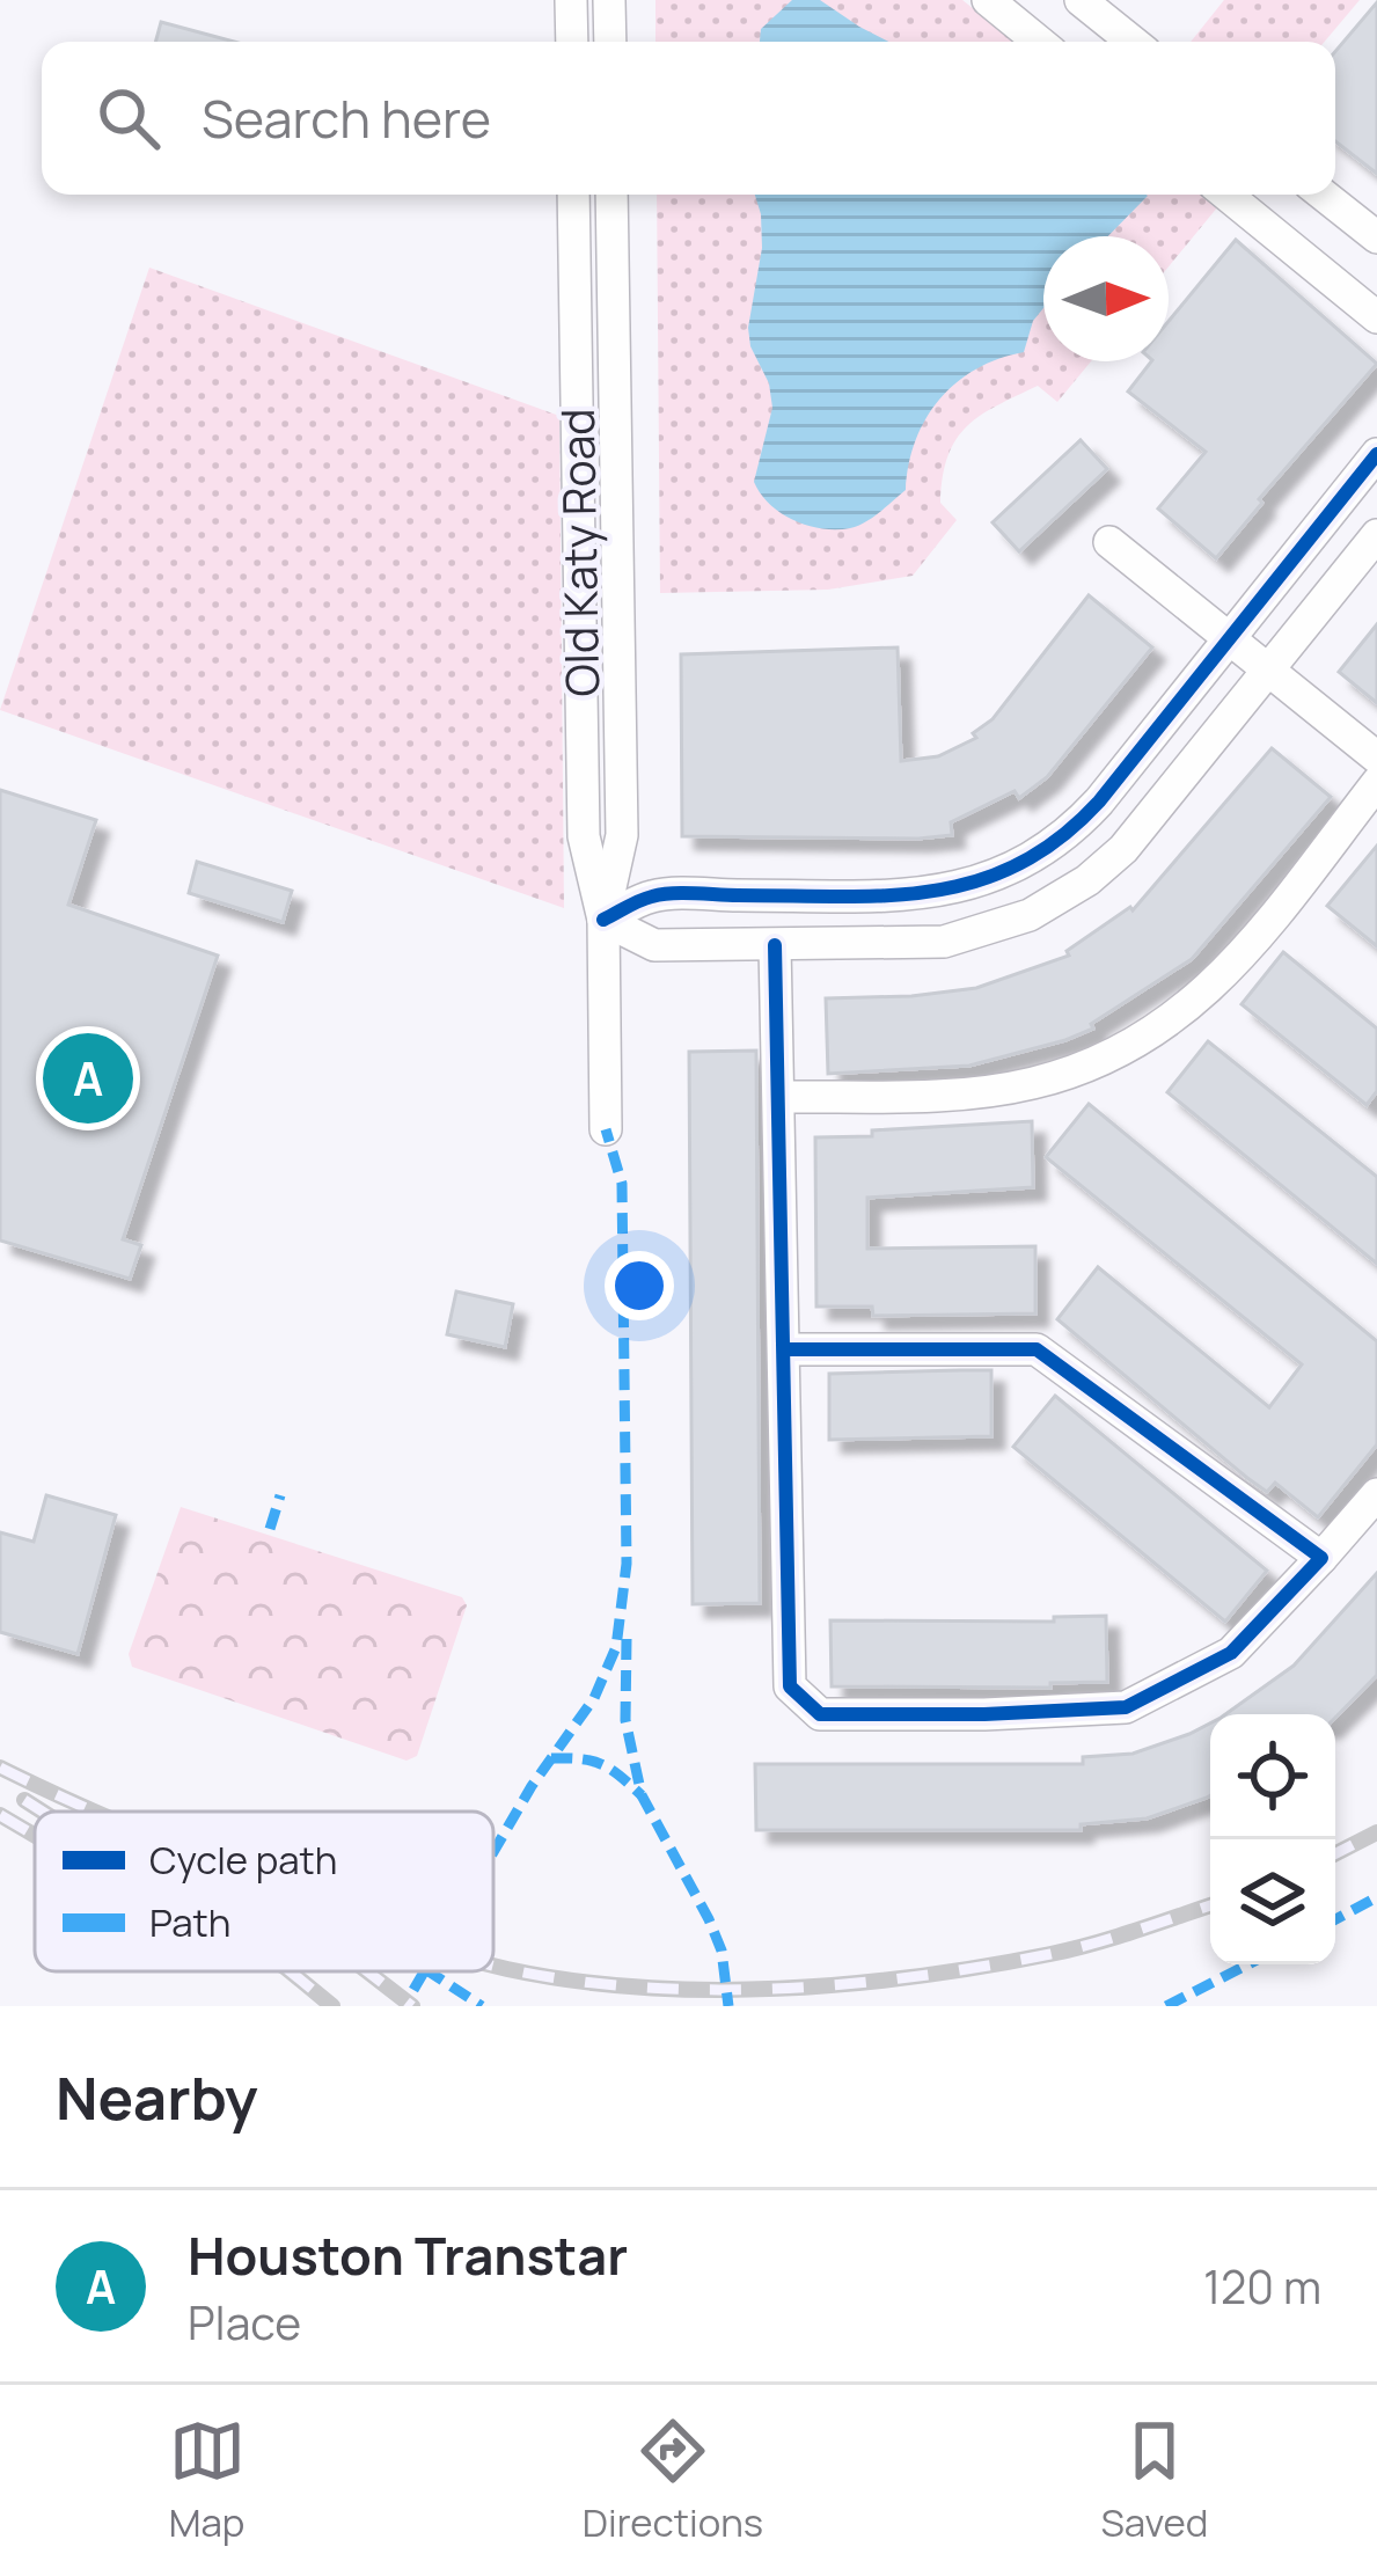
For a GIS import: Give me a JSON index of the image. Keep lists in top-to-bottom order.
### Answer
{
  "streets": {
    "street": ["Old Katy Road"]
  },
  "legend": ["Cycle path", "Path"],
  "north": "right",
  "page": {
    "search": "Search here",
    "pins": "A",
    "heading": "Nearby",
    "list": [
      {
        "mark": "A",
        "name": "Houston Transtar",
        "note": "Place",
        "value": "120 m"
      }
    ],
    "nav": ["Map", "Directions", "Saved"]
  }
}
